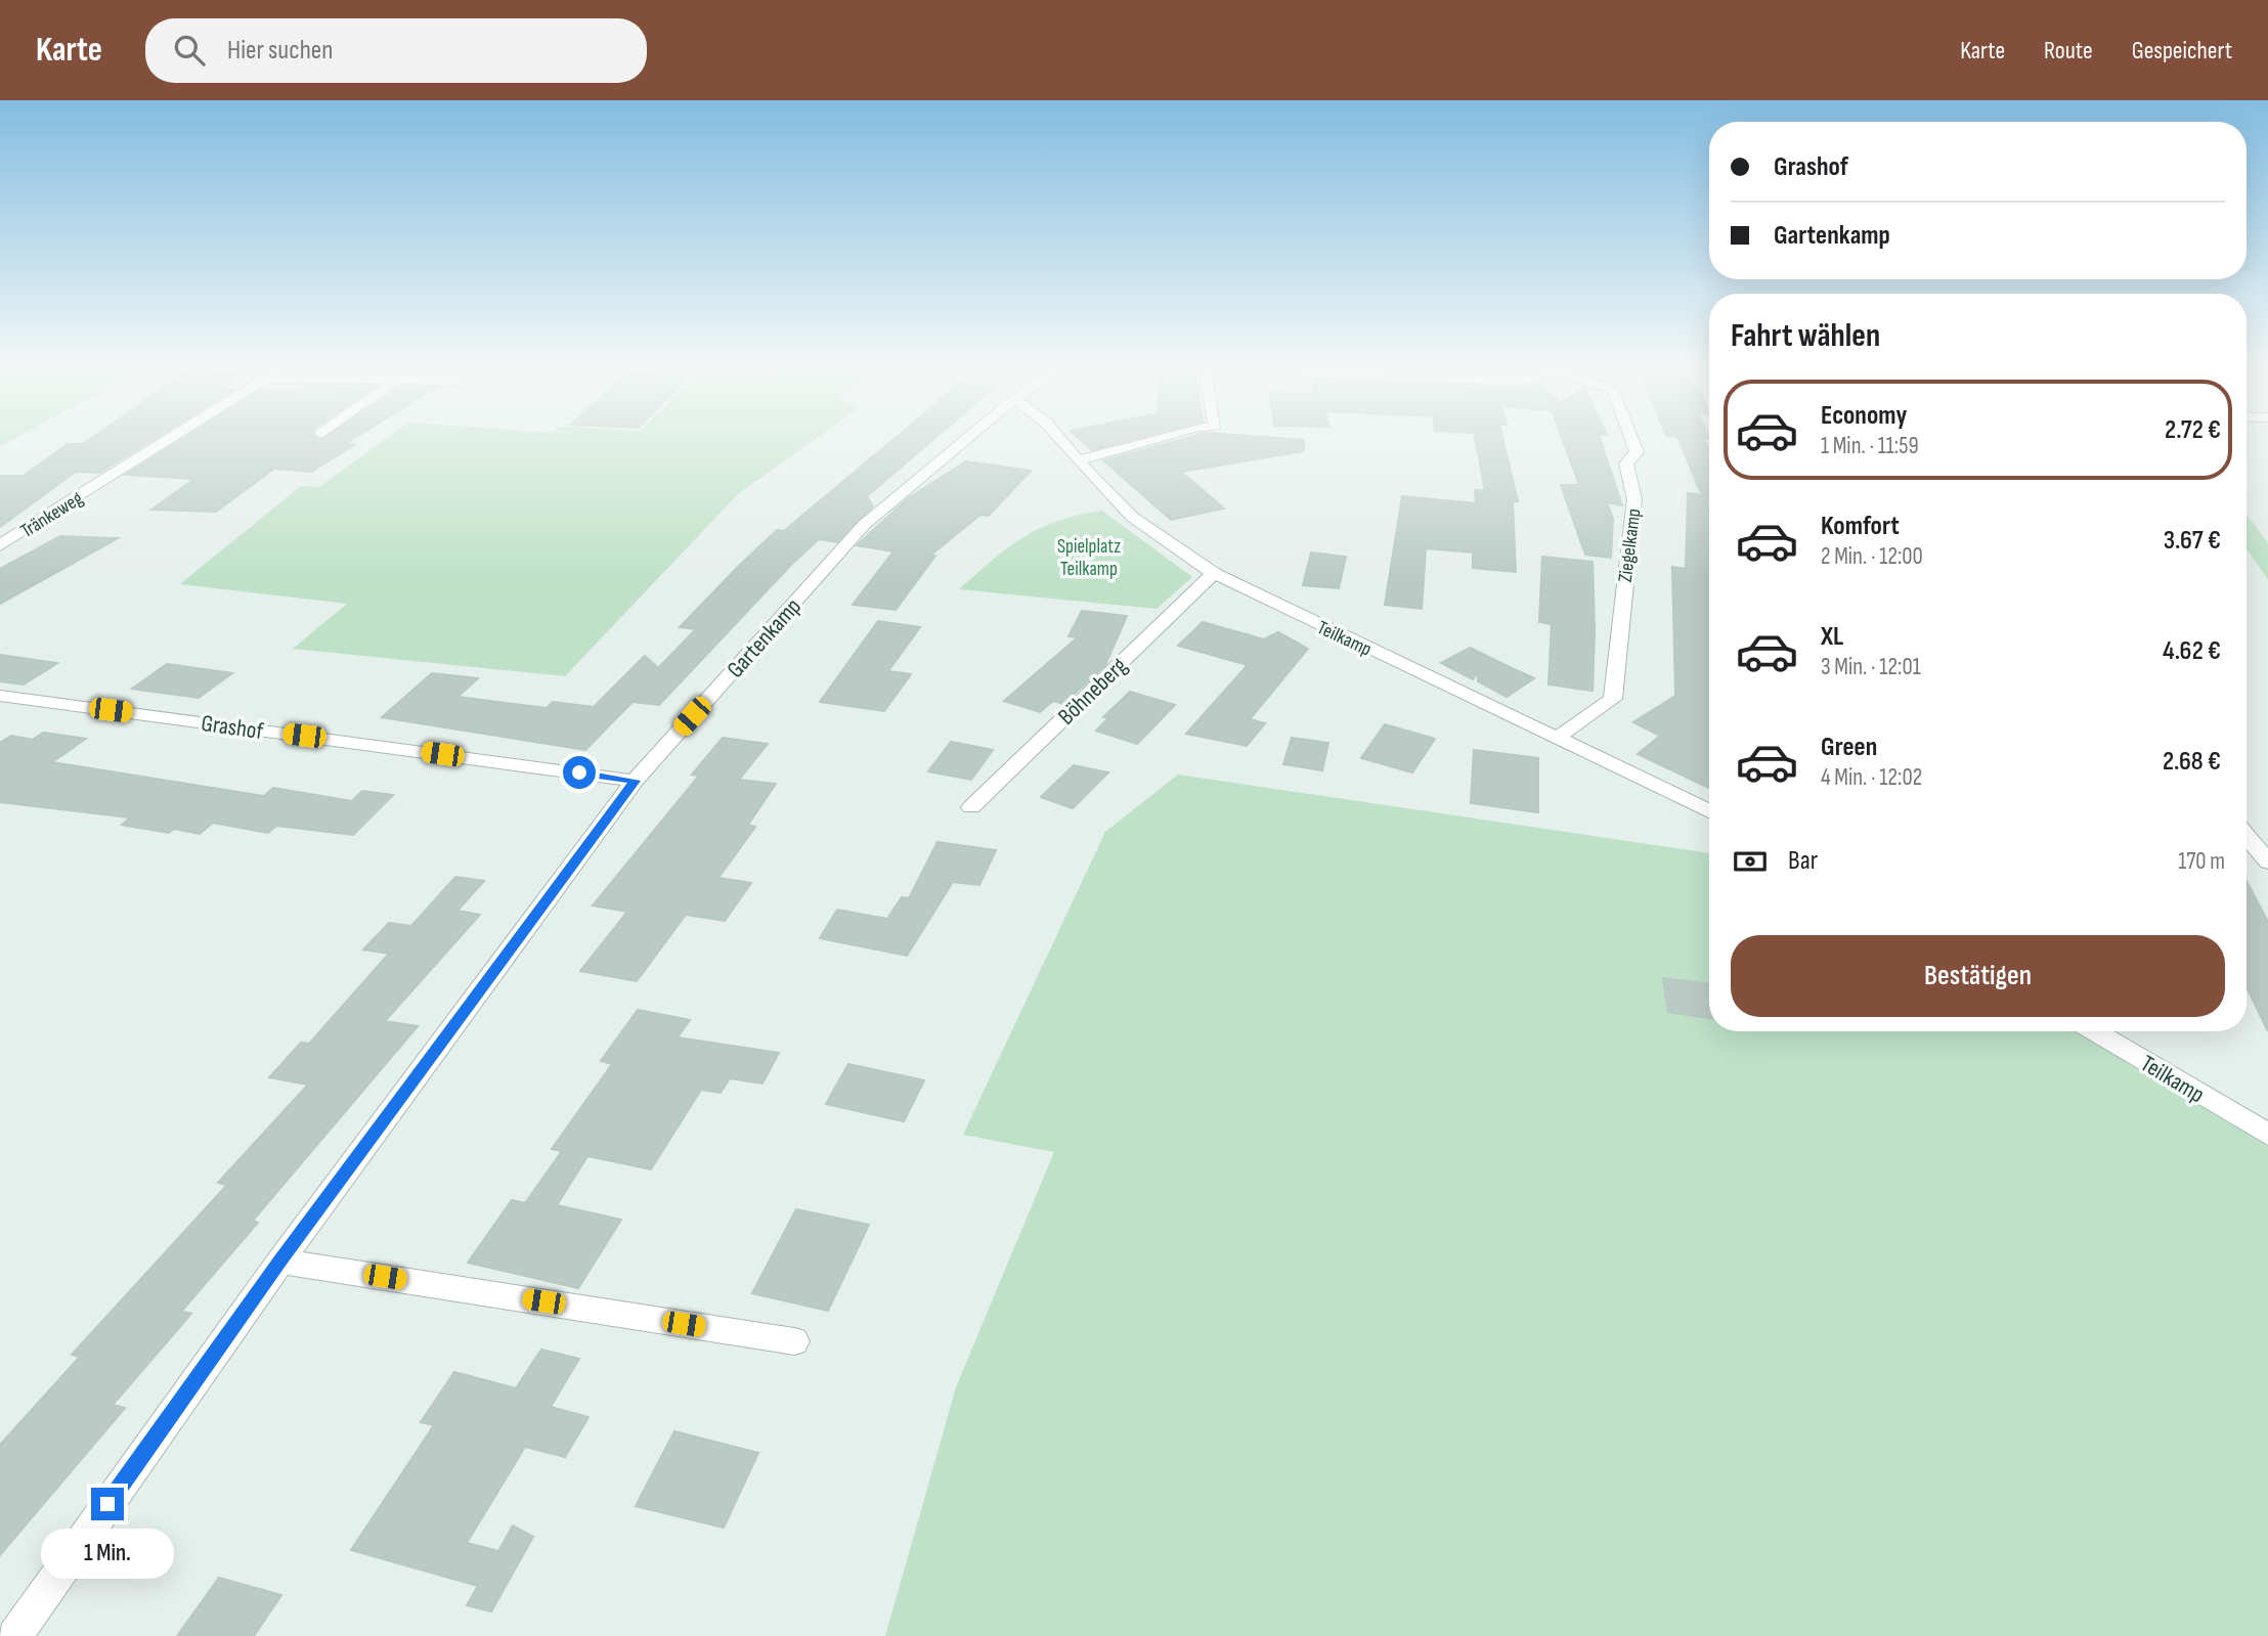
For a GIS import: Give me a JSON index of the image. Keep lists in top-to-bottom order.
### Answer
{
  "streets": {
    "street": [
      "Tränkeweg",
      "Ziegelkamp",
      "Gartenkamp",
      "Teilkamp",
      "Böhneberg",
      "Grashof"
    ]
  },
  "crossings": [
    ["Ziegelkamp", "Teilkamp"],
    ["Gartenkamp", "Grashof"],
    ["Teilkamp", "Böhneberg"]
  ],
  "parks": ["Spielplatz Teilkamp"],
  "page": {
    "header": "Karte",
    "search": "Hier suchen",
    "nav": ["Karte", "Route", "Gespeichert"],
    "banner": ["Grashof", "Gartenkamp"],
    "heading": "Fahrt wählen",
    "list": [
      {
        "name": "Economy",
        "note": "1 Min. · 11:59",
        "value": "2.72 €"
      },
      {
        "name": "Komfort",
        "note": "2 Min. · 12:00",
        "value": "3.67 €"
      },
      {
        "name": "XL",
        "note": "3 Min. · 12:01",
        "value": "4.62 €"
      },
      {
        "name": "Green",
        "note": "4 Min. · 12:02",
        "value": "2.68 €"
      }
    ],
    "pay": ["Bar", "170 m"],
    "buttons": "Bestätigen",
    "bubble": "1 Min."
  }
}
